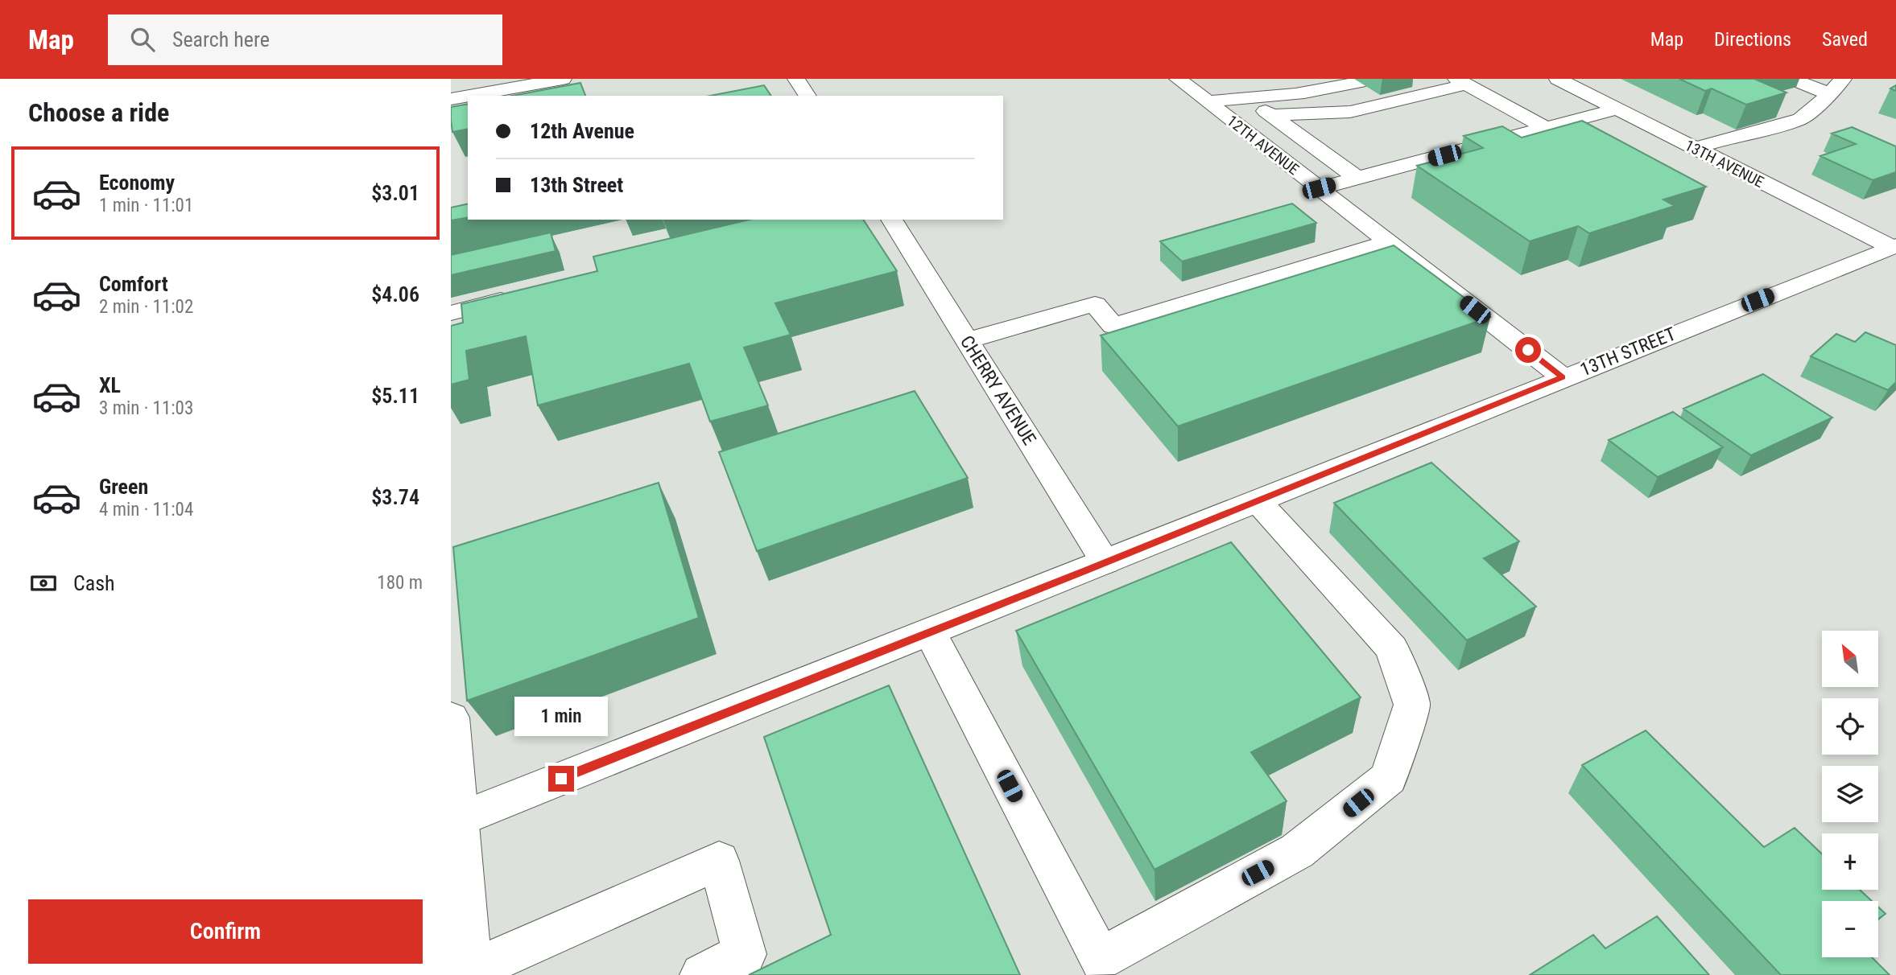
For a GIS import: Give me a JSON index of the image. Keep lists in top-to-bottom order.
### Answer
{
  "streets": {
    "street": [
      "12TH AVENUE",
      "13TH AVENUE",
      "13TH STREET",
      "CHERRY AVENUE"
    ]
  },
  "crossings": [
    ["12TH AVENUE", "13TH STREET"],
    ["13TH AVENUE", "13TH STREET"],
    ["13TH STREET", "CHERRY AVENUE"]
  ],
  "north": "top left",
  "page": {
    "header": "Map",
    "search": "Search here",
    "nav": ["Map", "Directions", "Saved"],
    "heading": "Choose a ride",
    "banner": ["12th Avenue", "13th Street"],
    "list": [
      {
        "name": "Economy",
        "note": "1 min · 11:01",
        "value": "$3.01"
      },
      {
        "name": "Comfort",
        "note": "2 min · 11:02",
        "value": "$4.06"
      },
      {
        "name": "XL",
        "note": "3 min · 11:03",
        "value": "$5.11"
      },
      {
        "name": "Green",
        "note": "4 min · 11:04",
        "value": "$3.74"
      }
    ],
    "pay": ["Cash", "180 m"],
    "map_buttons": ["+", "−"],
    "bubble": "1 min",
    "buttons": "Confirm"
  }
}
